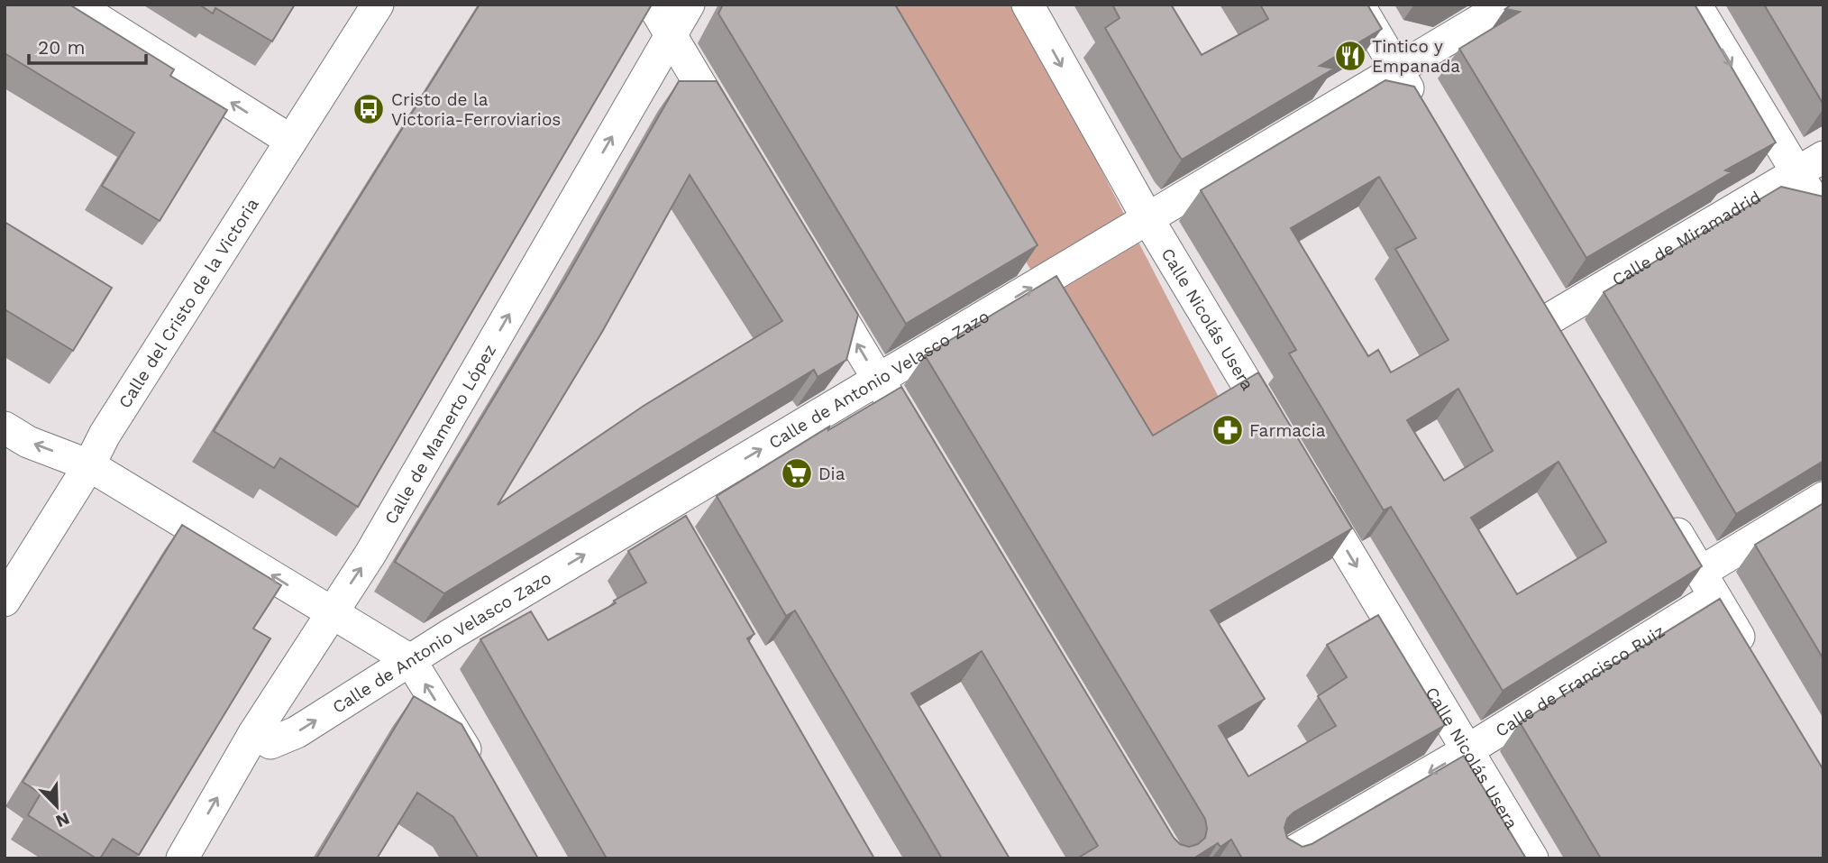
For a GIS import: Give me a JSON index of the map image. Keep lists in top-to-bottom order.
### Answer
{
  "streets": {
    "street": [
      "Calle de Miramadrid",
      "Calle del Cristo de la Victoria",
      "Calle Nicolás Usera",
      "Calle de Antonio Velasco Zazo",
      "Calle de Mamerto López",
      "Calle de Francisco Ruiz"
    ]
  },
  "crossings": [
    ["Calle Nicolás Usera", "Calle de Antonio Velasco Zazo"],
    ["Calle Nicolás Usera", "Calle de Francisco Ruiz"],
    ["Calle de Antonio Velasco Zazo", "Calle de Mamerto López"]
  ],
  "one_way": ["Calle Nicolás Usera", "Calle de Antonio Velasco Zazo", "Calle de Mamerto López"],
  "places": {
    "restaurant": ["Tintico y Empanada"],
    "bus stop": ["Cristo de la Victoria-Ferroviarios"],
    "pharmacy": ["Farmacia"],
    "supermarket": ["Dia"]
  },
  "scale_bar": "20 m",
  "north": "bottom right"
}
